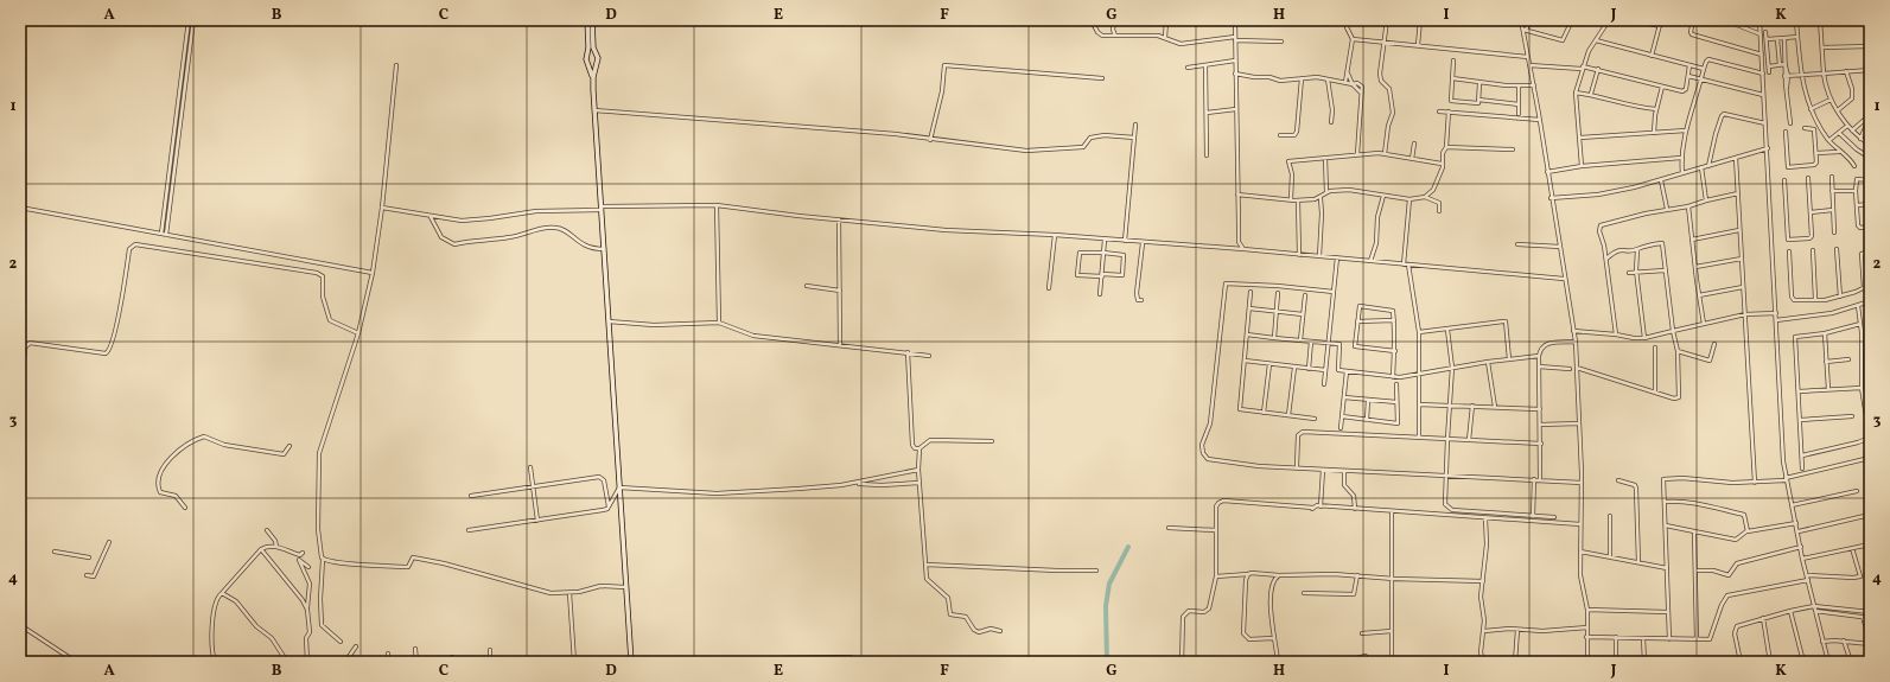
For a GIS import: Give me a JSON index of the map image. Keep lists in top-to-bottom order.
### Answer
{
  "grid": {
    "columns": [
      "A",
      "B",
      "C",
      "D",
      "E",
      "F",
      "G",
      "H",
      "I",
      "J",
      "K"
    ],
    "rows": [
      "1",
      "2",
      "3",
      "4"
    ]
  }
}
